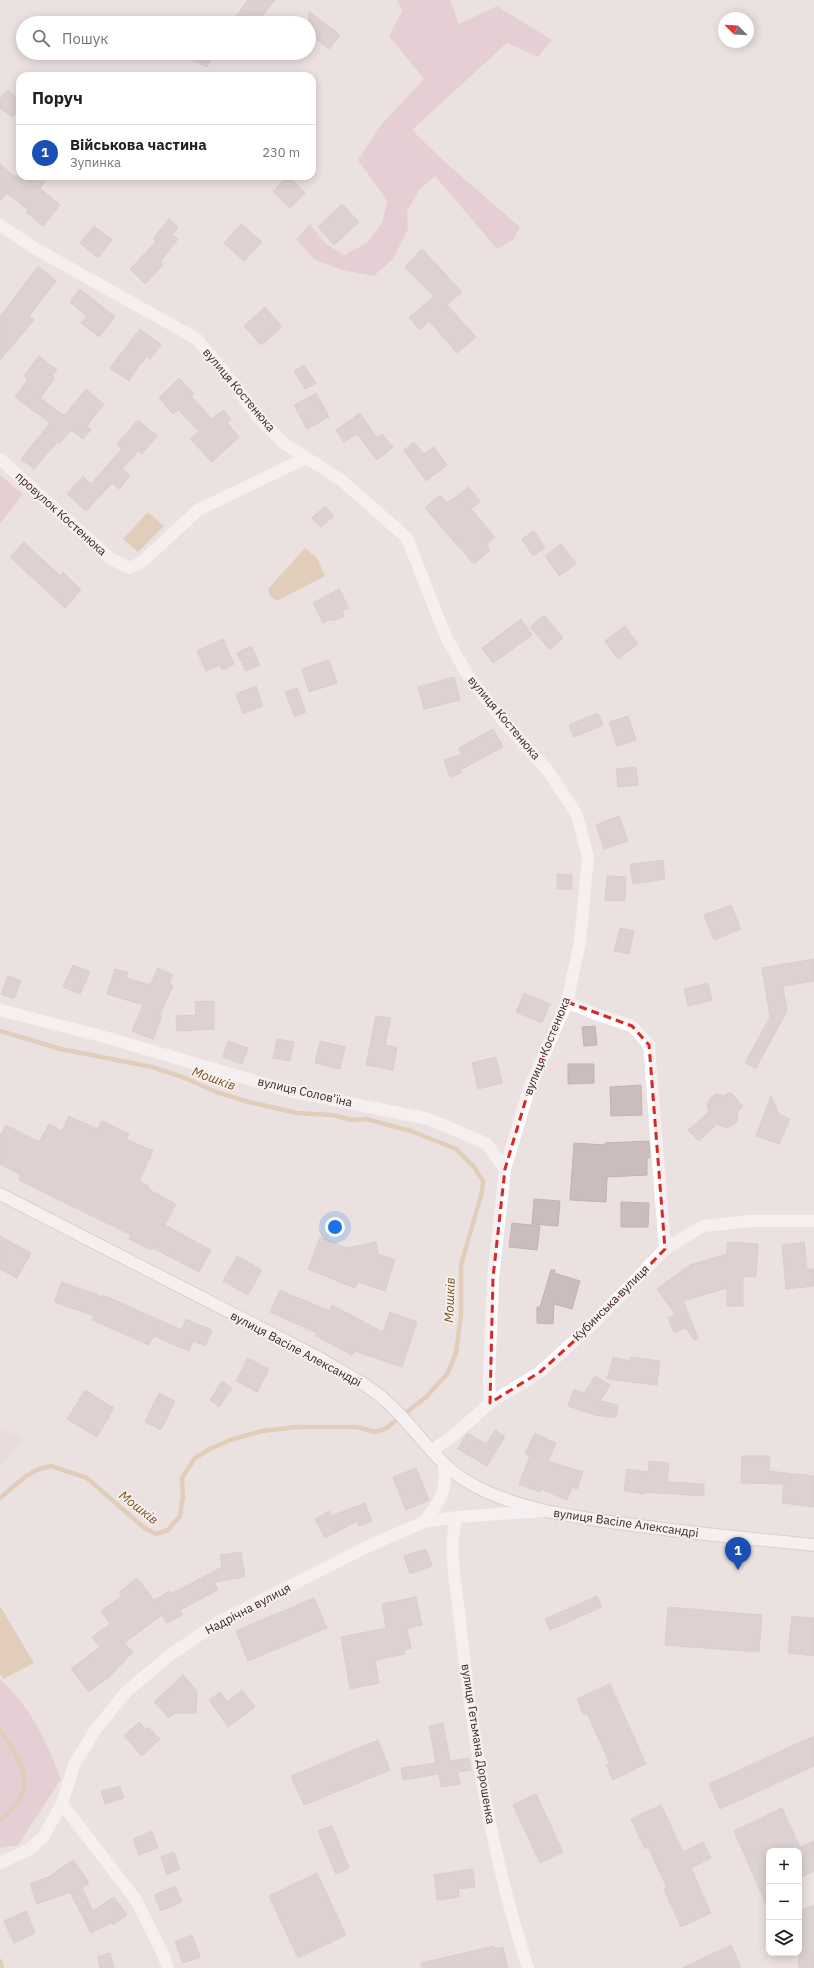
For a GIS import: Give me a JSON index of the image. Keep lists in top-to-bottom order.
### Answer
{
  "streets": {
    "street": [
      "вулиця Костенюка",
      "провулок Костенюка",
      "вулиця Солов'їна",
      "Кубинська вулиця",
      "вулиця Васіле Александрі",
      "Надрічна вулиця",
      "вулиця Гетьмана Дорошенка"
    ]
  },
  "crossings": [
    ["вулиця Костенюка", "провулок Костенюка"],
    ["вулиця Костенюка", "вулиця Солов'їна"],
    ["вулиця Костенюка", "Кубинська вулиця"],
    ["Кубинська вулиця", "вулиця Васіле Александрі"],
    ["вулиця Васіле Александрі", "Надрічна вулиця"],
    ["Надрічна вулиця", "вулиця Гетьмана Дорошенка"]
  ],
  "water": ["Мошків"],
  "north": "top left",
  "page": {
    "search": "Пошук",
    "heading": "Поруч",
    "list": [
      {
        "mark": "1",
        "name": "Військова частина",
        "note": "Зупинка",
        "value": "230 m"
      }
    ],
    "pins": "1",
    "map_buttons": ["+", "−"]
  }
}
